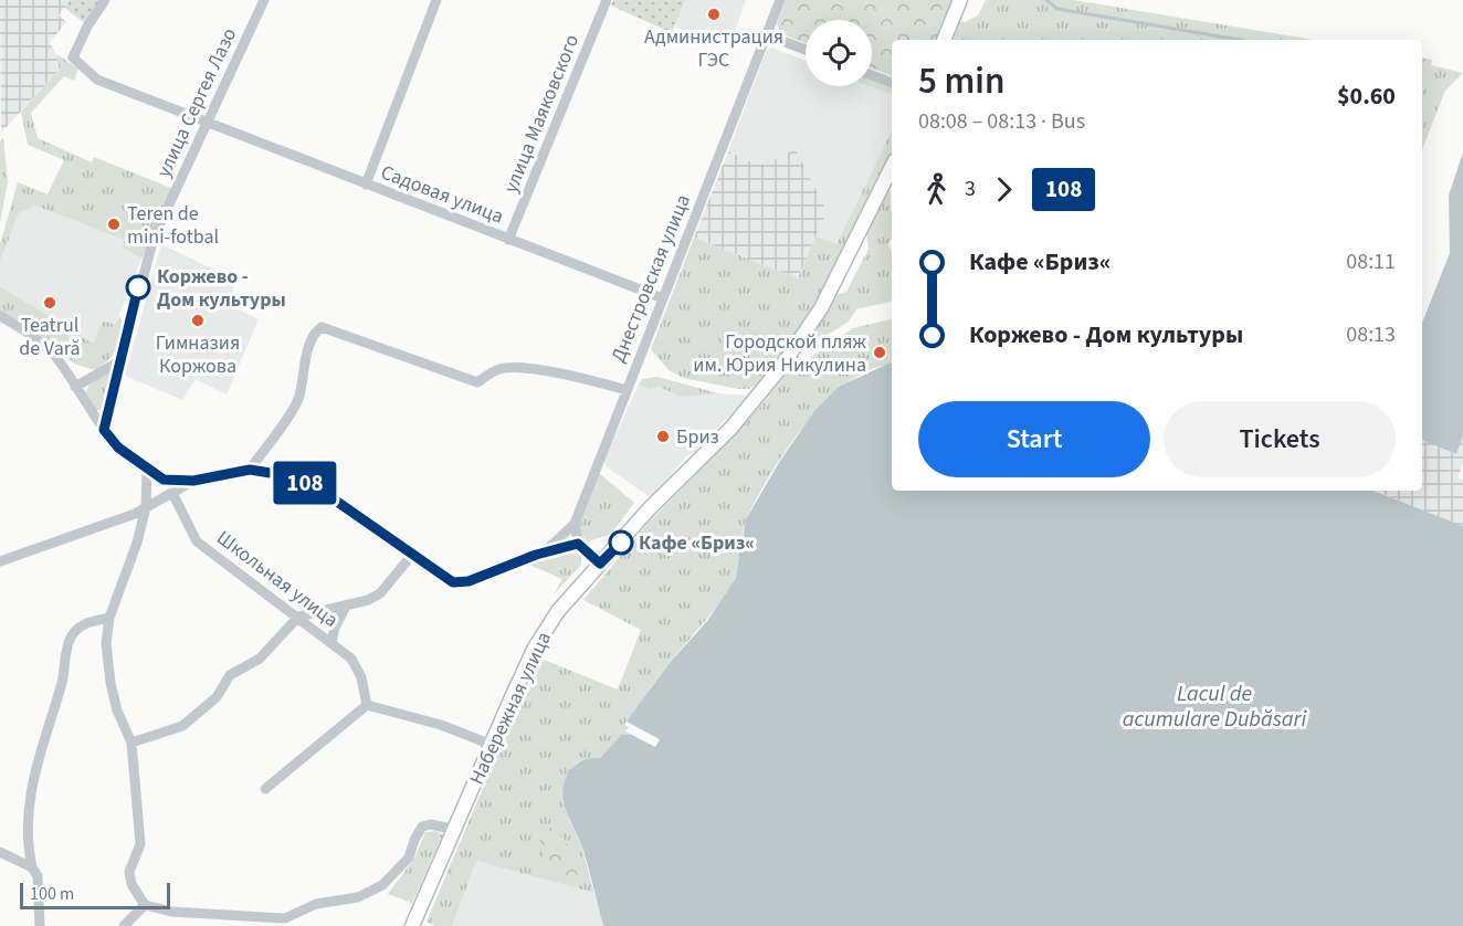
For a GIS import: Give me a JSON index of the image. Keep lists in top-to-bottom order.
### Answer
{
  "streets": {
    "street": [
      "улица Сергея Лазо",
      "улица Маяковского",
      "Садовая улица",
      "Днестровская улица",
      "Школьная улица",
      "Набережная улица"
    ]
  },
  "crossings": [
    ["улица Сергея Лазо", "Садовая улица"],
    ["улица Маяковского", "Садовая улица"],
    ["Садовая улица", "Днестровская улица"]
  ],
  "water": ["Lacul de acumulare Dubăsari"],
  "places": [
    "Администрация ГЭС",
    "Teren de mini-fotbal",
    "Коржево - Дом культуры",
    "Teatrul de Vară",
    "Гимназия Коржова",
    "Городской пляж им. Юрия Никулина",
    "Бриз",
    "Кафе «Бриз«"
  ],
  "lines": ["bus line 108"],
  "scale_bar": "100 m",
  "page": {
    "on_map": "108",
    "heading": ["5 min", "08:08 – 08:13 · Bus", "$0.60"],
    "legs": ["3", "108"],
    "list": [
      {
        "name": "Кафе «Бриз«",
        "value": "08:11"
      },
      {
        "name": "Коржево - Дом культуры",
        "value": "08:13"
      }
    ],
    "buttons": ["Start", "Tickets"],
    "scale": "100 m"
  }
}
